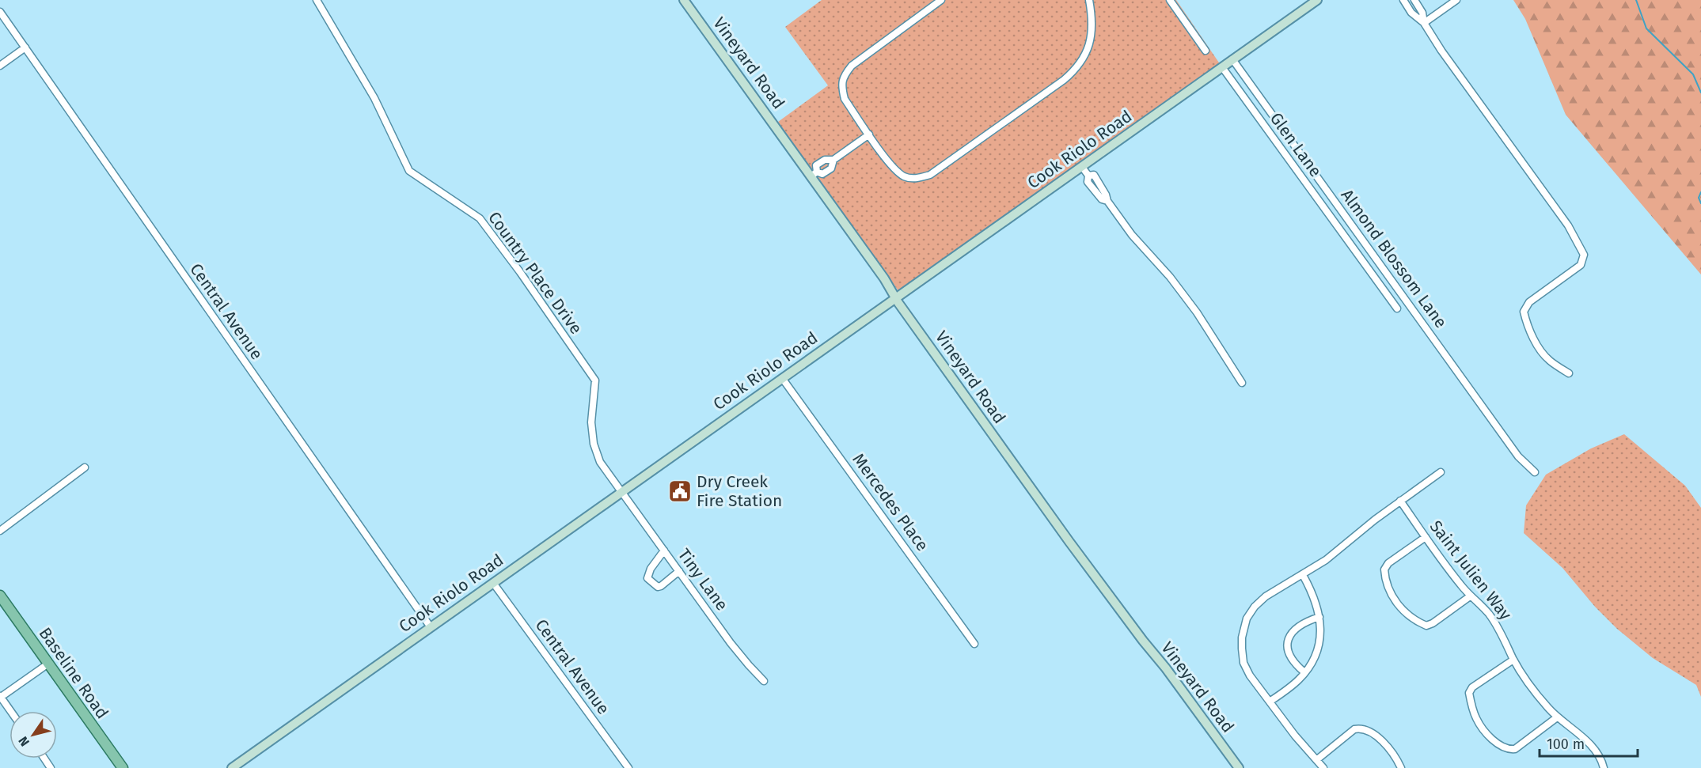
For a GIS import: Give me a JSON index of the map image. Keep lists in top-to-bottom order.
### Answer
{
  "streets": {
    "main road": ["Baseline Road"],
    "street": [
      "Vineyard Road",
      "Glen Lane",
      "Cook Riolo Road",
      "Almond Blossom Lane",
      "Country Place Drive",
      "Central Avenue",
      "Mercedes Place",
      "Saint Julien Way",
      "Tiny Lane"
    ]
  },
  "crossings": [
    ["Vineyard Road", "Cook Riolo Road"],
    ["Glen Lane", "Cook Riolo Road"],
    ["Cook Riolo Road", "Almond Blossom Lane"],
    ["Cook Riolo Road", "Country Place Drive"],
    ["Cook Riolo Road", "Central Avenue"],
    ["Cook Riolo Road", "Mercedes Place"],
    ["Cook Riolo Road", "Tiny Lane"],
    ["Country Place Drive", "Tiny Lane"]
  ],
  "places": {
    "public building": ["Dry Creek Fire Station"]
  },
  "scale_bar": "100 m",
  "north": "bottom left"
}
